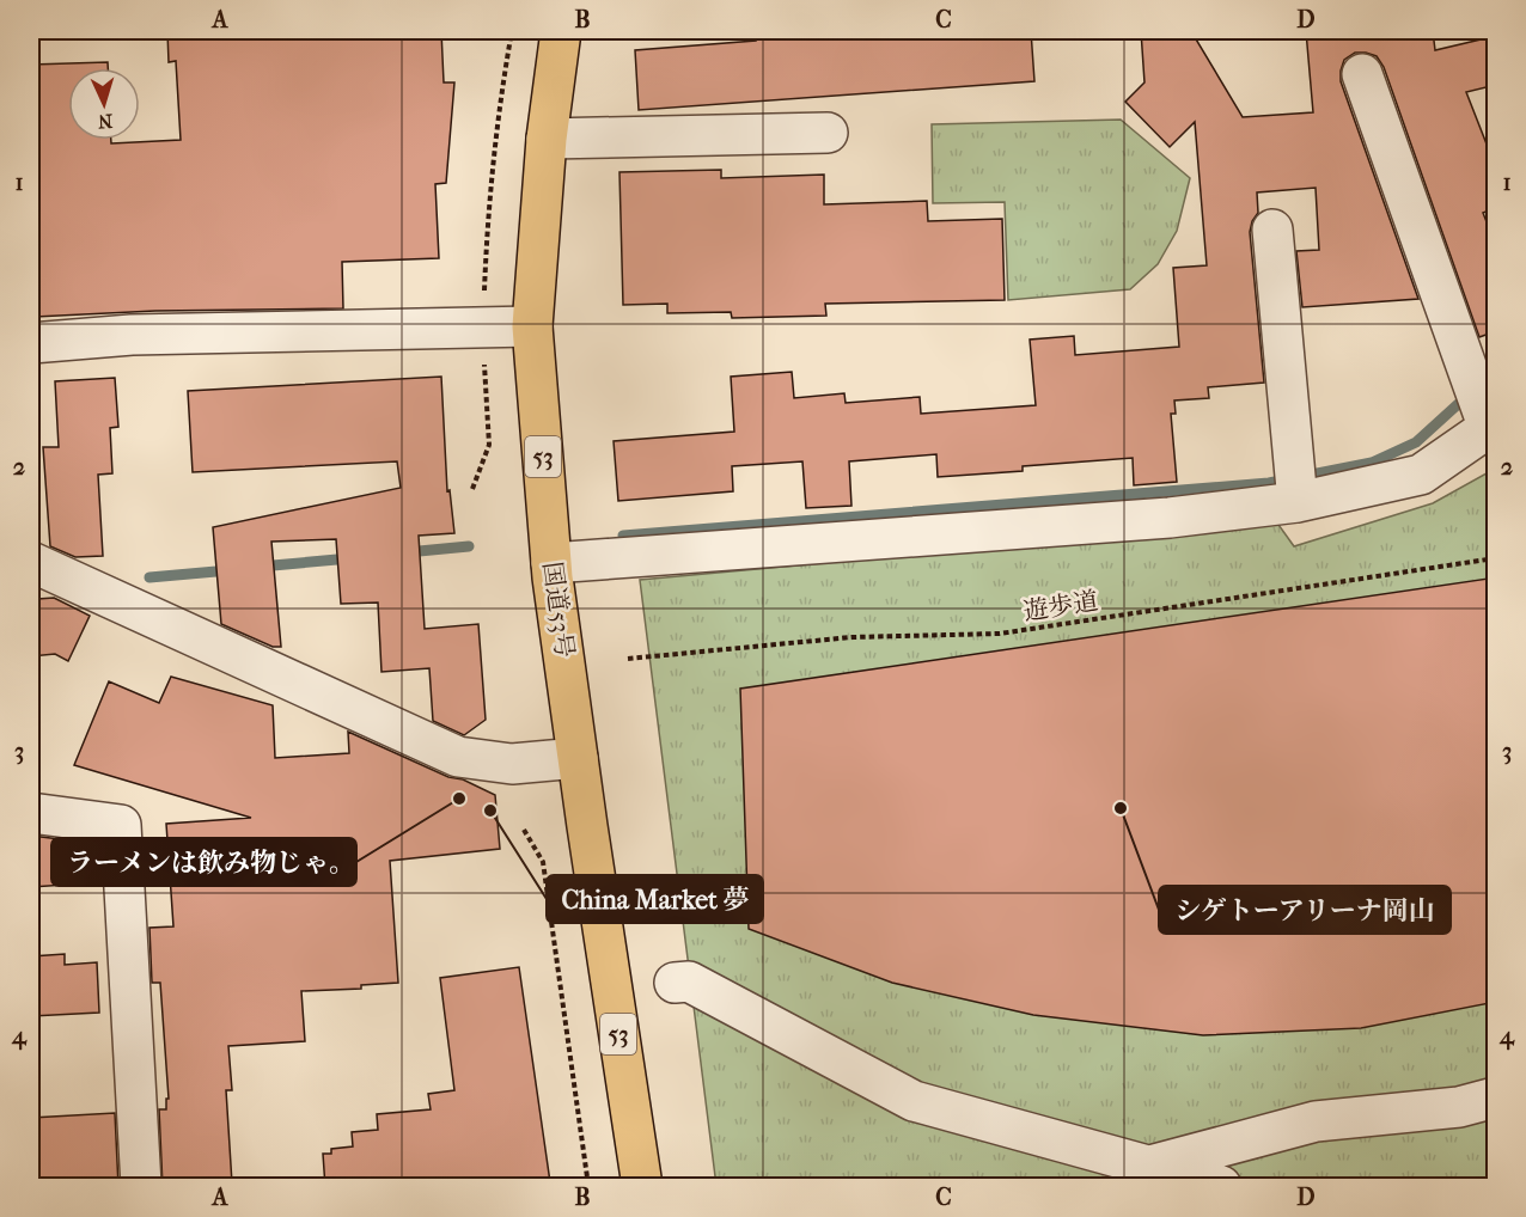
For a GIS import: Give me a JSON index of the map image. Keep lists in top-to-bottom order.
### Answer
{
  "streets": {
    "highway": ["53", "国道53号"],
    "path": ["遊歩道"]
  },
  "places": ["ラーメンは飲み物じゃ｡", "シゲトーアリーナ岡山", "China Market 夢"],
  "north": "bottom",
  "grid": {
    "columns": [
      "A",
      "B",
      "C",
      "D"
    ],
    "rows": [
      "1",
      "2",
      "3",
      "4"
    ]
  }
}
